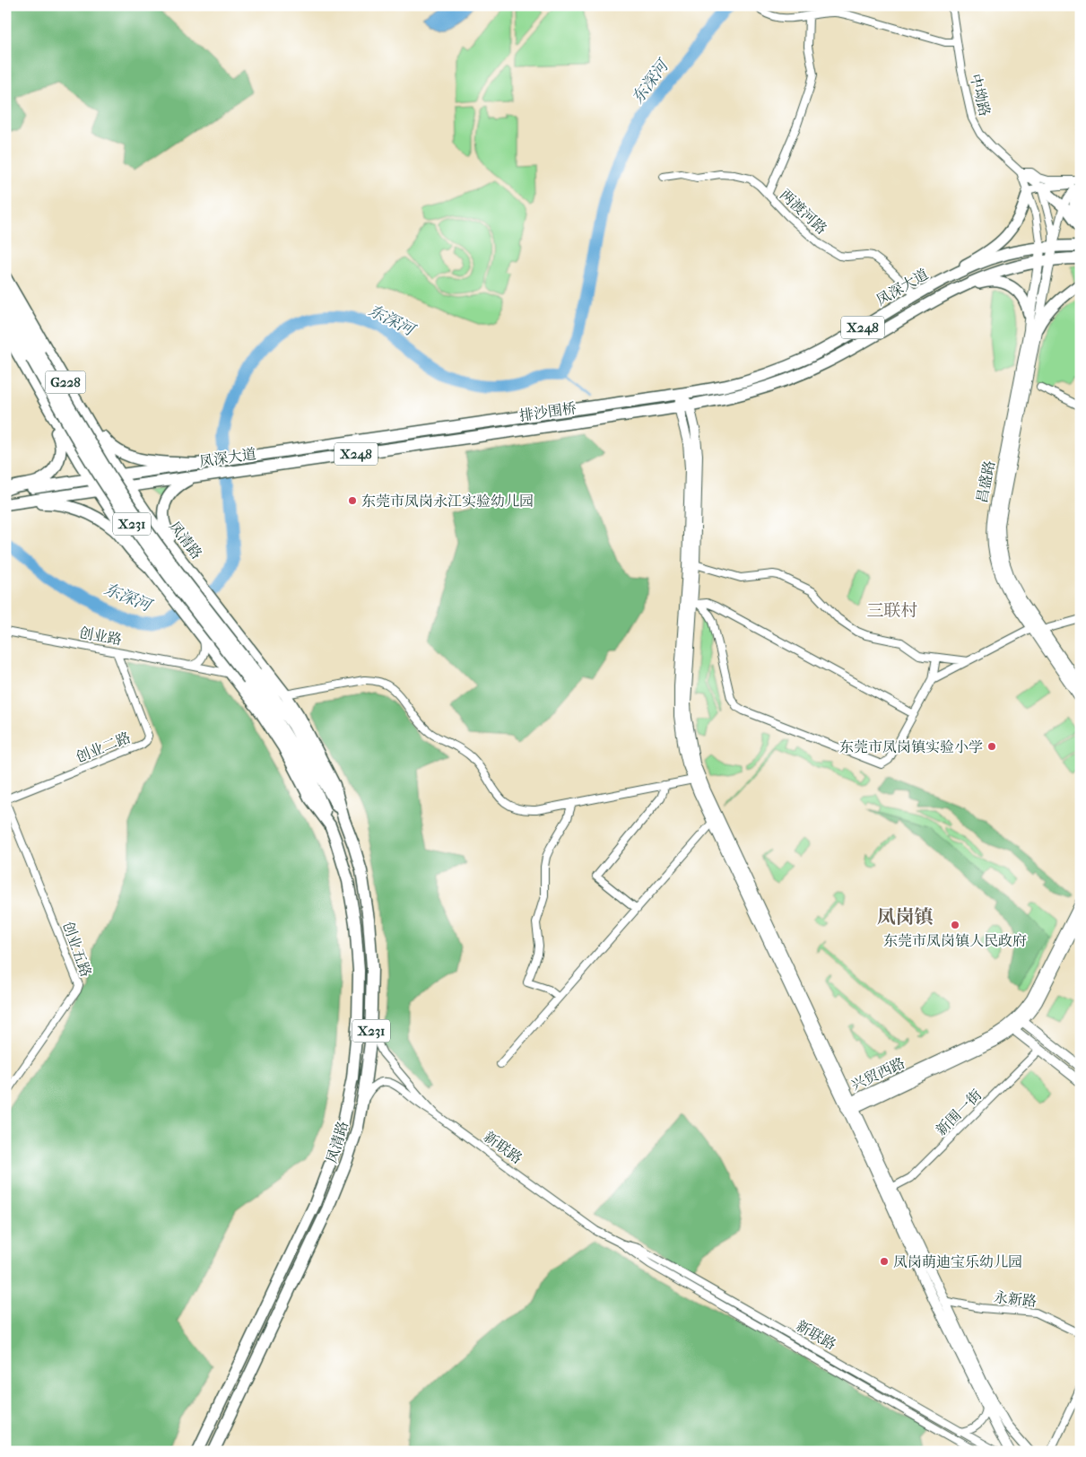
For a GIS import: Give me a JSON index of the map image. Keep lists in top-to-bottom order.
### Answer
{
  "streets": {
    "main road": [
      "凤深大道",
      "X248",
      "G228",
      "排沙围桥",
      "X231",
      "凤清路"
    ],
    "street": [
      "中坳路",
      "两渡河路",
      "昌盛路",
      "创业路",
      "创业二路",
      "创业五路",
      "兴贸西路",
      "新围一街",
      "新联路",
      "永新路"
    ]
  },
  "crossings": [
    ["两渡河路", "凤深大道"],
    ["凤深大道", "G228"],
    ["凤深大道", "排沙围桥"],
    ["凤深大道", "昌盛路"],
    ["凤深大道", "凤清路"],
    ["G228", "凤清路"],
    ["凤清路", "创业路"],
    ["凤清路", "新联路"],
    ["创业路", "创业二路"],
    ["创业二路", "创业五路"]
  ],
  "districts": ["三联村", "凤岗镇"],
  "water": ["东深河"],
  "places": [
    "东莞市凤岗永江实验幼儿园",
    "东莞市凤岗镇实验小学",
    "东莞市凤岗镇人民政府",
    "凤岗萌迪宝乐幼儿园"
  ]
}
